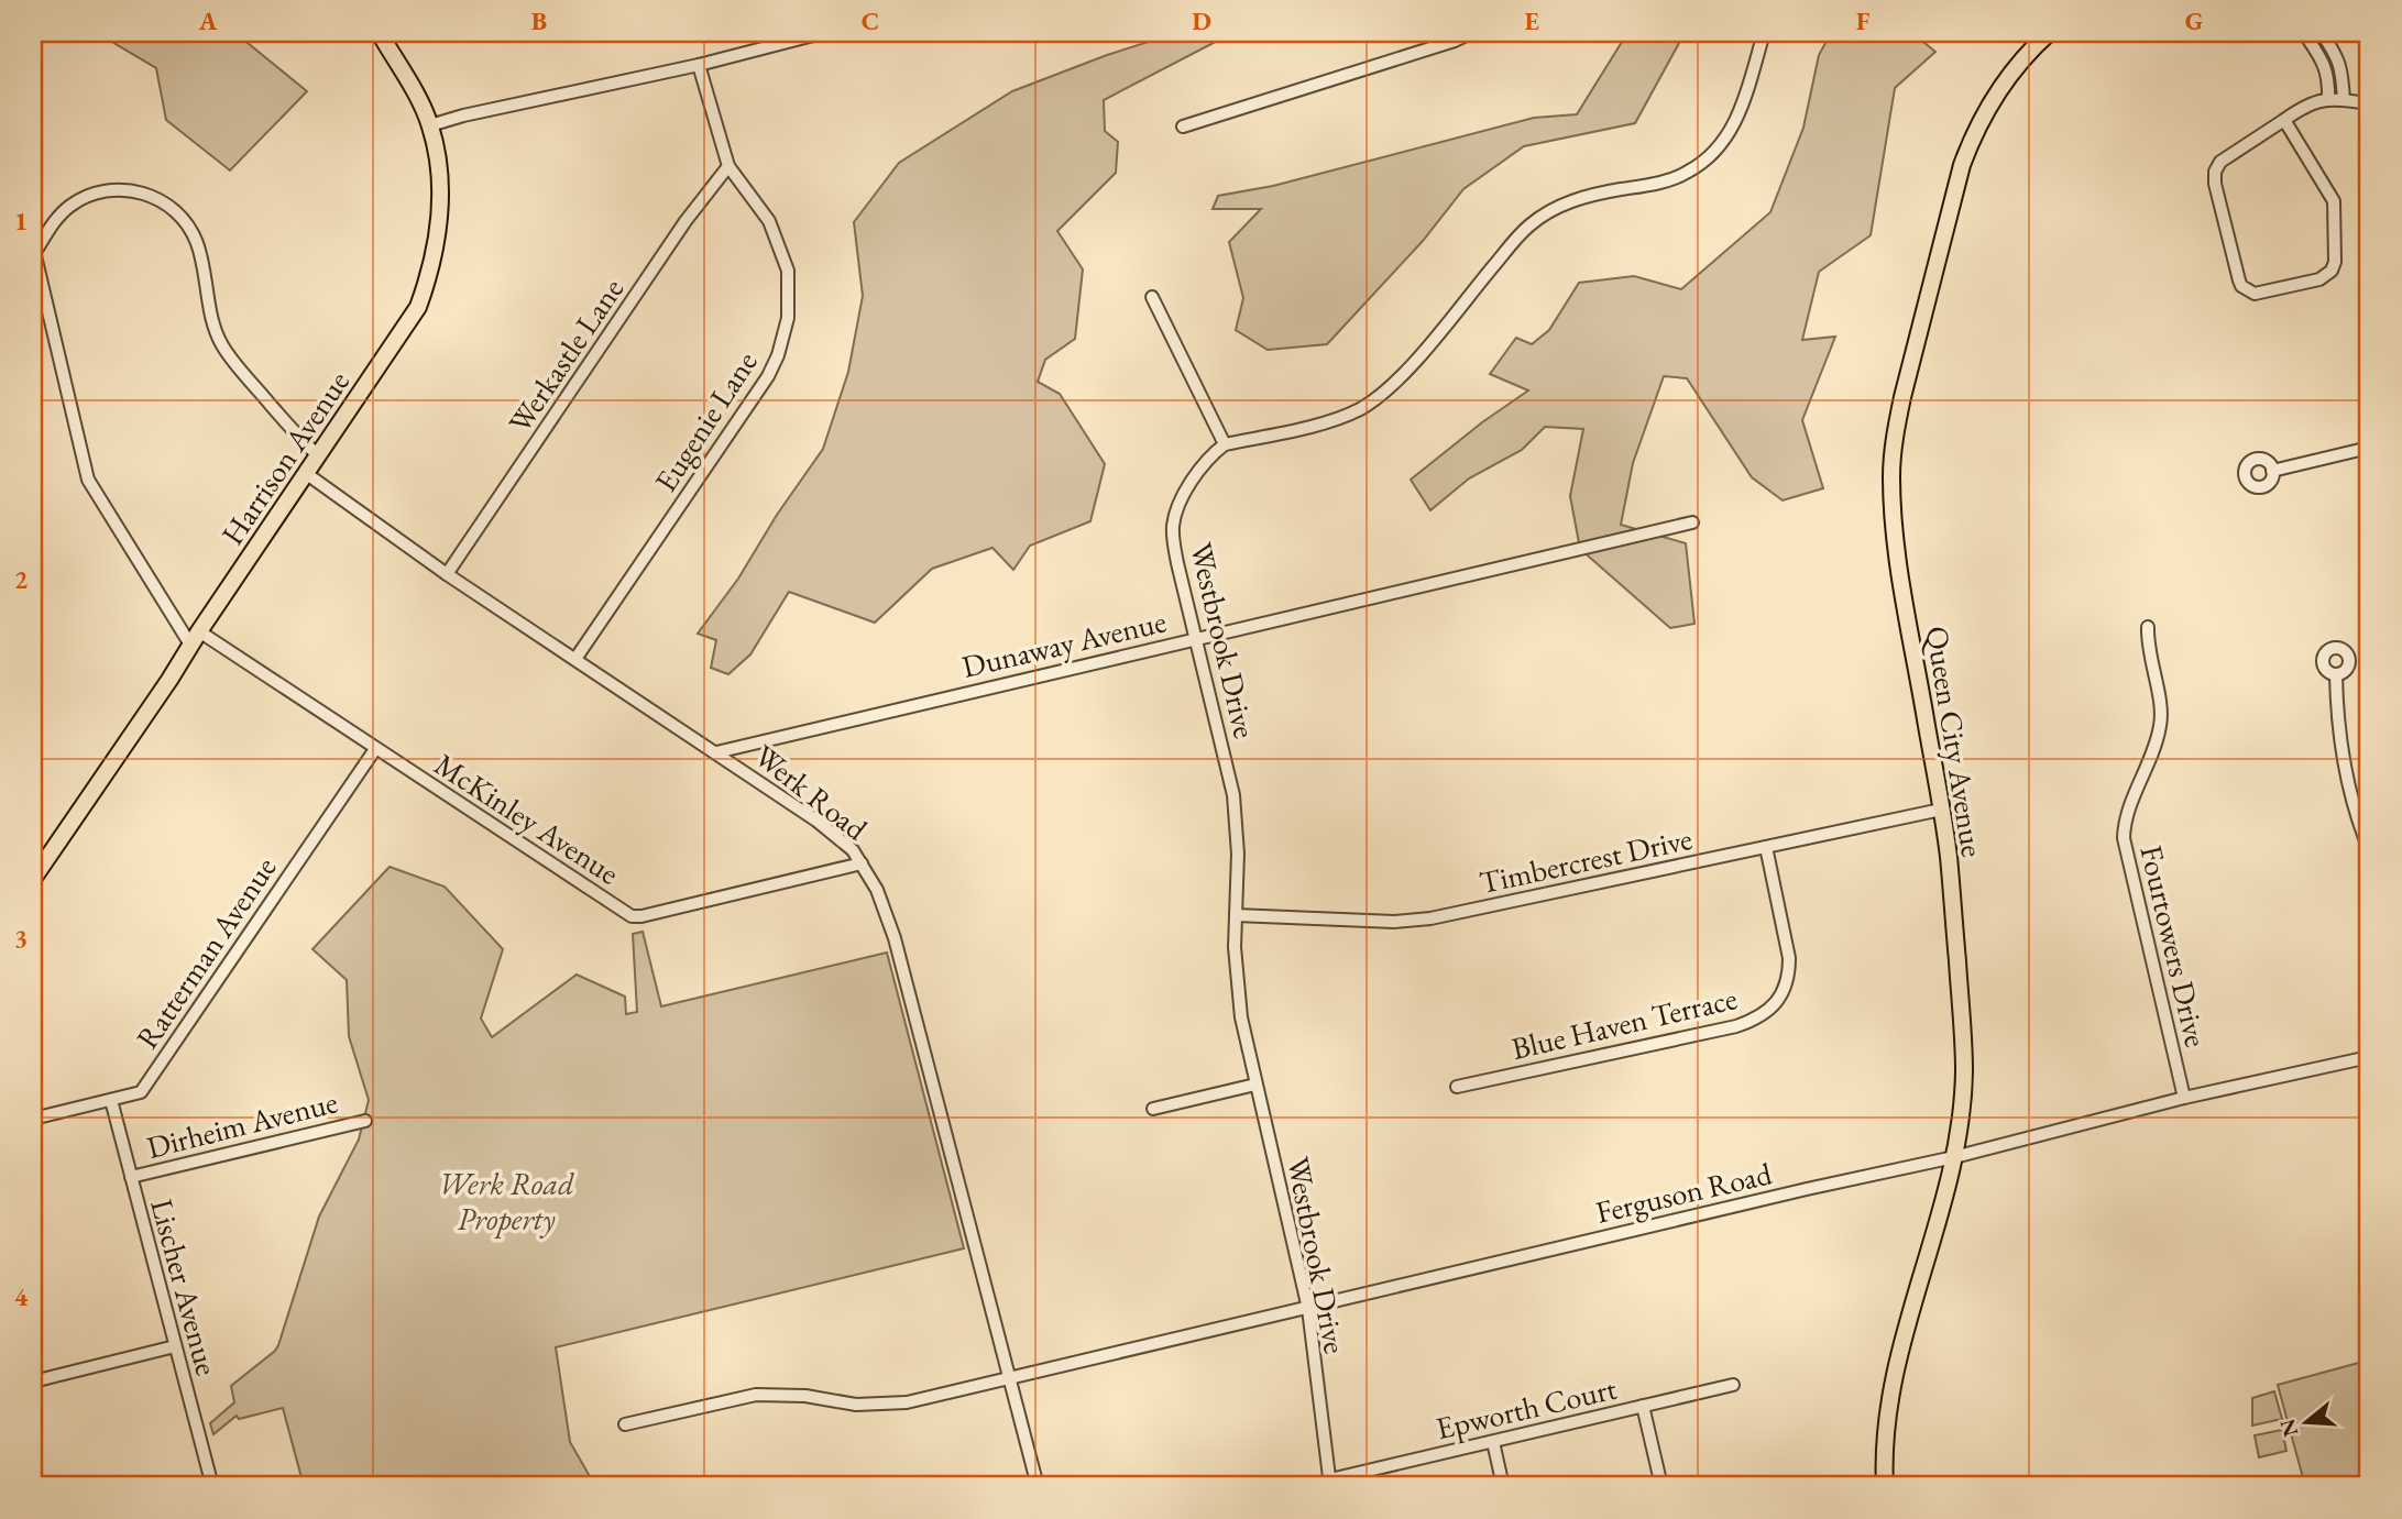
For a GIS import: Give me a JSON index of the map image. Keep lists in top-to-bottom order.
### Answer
{
  "streets": {
    "main road": ["Harrison Avenue", "Queen City Avenue"],
    "street": [
      "Werkastle Lane",
      "Eugenie Lane",
      "Westbrook Drive",
      "Dunaway Avenue",
      "Werk Road",
      "McKinley Avenue",
      "Timbercrest Drive",
      "Fourtowers Drive",
      "Ratterman Avenue",
      "Blue Haven Terrace",
      "Dirheim Avenue",
      "Ferguson Road",
      "Lischer Avenue",
      "Epworth Court"
    ]
  },
  "crossings": [
    ["Werkastle Lane", "Eugenie Lane"],
    ["Werkastle Lane", "Werk Road"],
    ["Eugenie Lane", "Werk Road"],
    ["Harrison Avenue", "Werk Road"],
    ["Harrison Avenue", "McKinley Avenue"],
    ["Westbrook Drive", "Dunaway Avenue"],
    ["Westbrook Drive", "Timbercrest Drive"],
    ["Westbrook Drive", "Ferguson Road"],
    ["Westbrook Drive", "Epworth Court"],
    ["Dunaway Avenue", "Werk Road"],
    ["Queen City Avenue", "Timbercrest Drive"],
    ["Queen City Avenue", "Ferguson Road"],
    ["Werk Road", "McKinley Avenue"],
    ["Werk Road", "Ferguson Road"],
    ["McKinley Avenue", "Ratterman Avenue"],
    ["Timbercrest Drive", "Blue Haven Terrace"],
    ["Fourtowers Drive", "Ferguson Road"],
    ["Ratterman Avenue", "Lischer Avenue"],
    ["Dirheim Avenue", "Lischer Avenue"]
  ],
  "parks": ["Werk Road Property"],
  "north": "left",
  "grid": {
    "columns": [
      "A",
      "B",
      "C",
      "D",
      "E",
      "F",
      "G"
    ],
    "rows": [
      "1",
      "2",
      "3",
      "4"
    ]
  }
}
